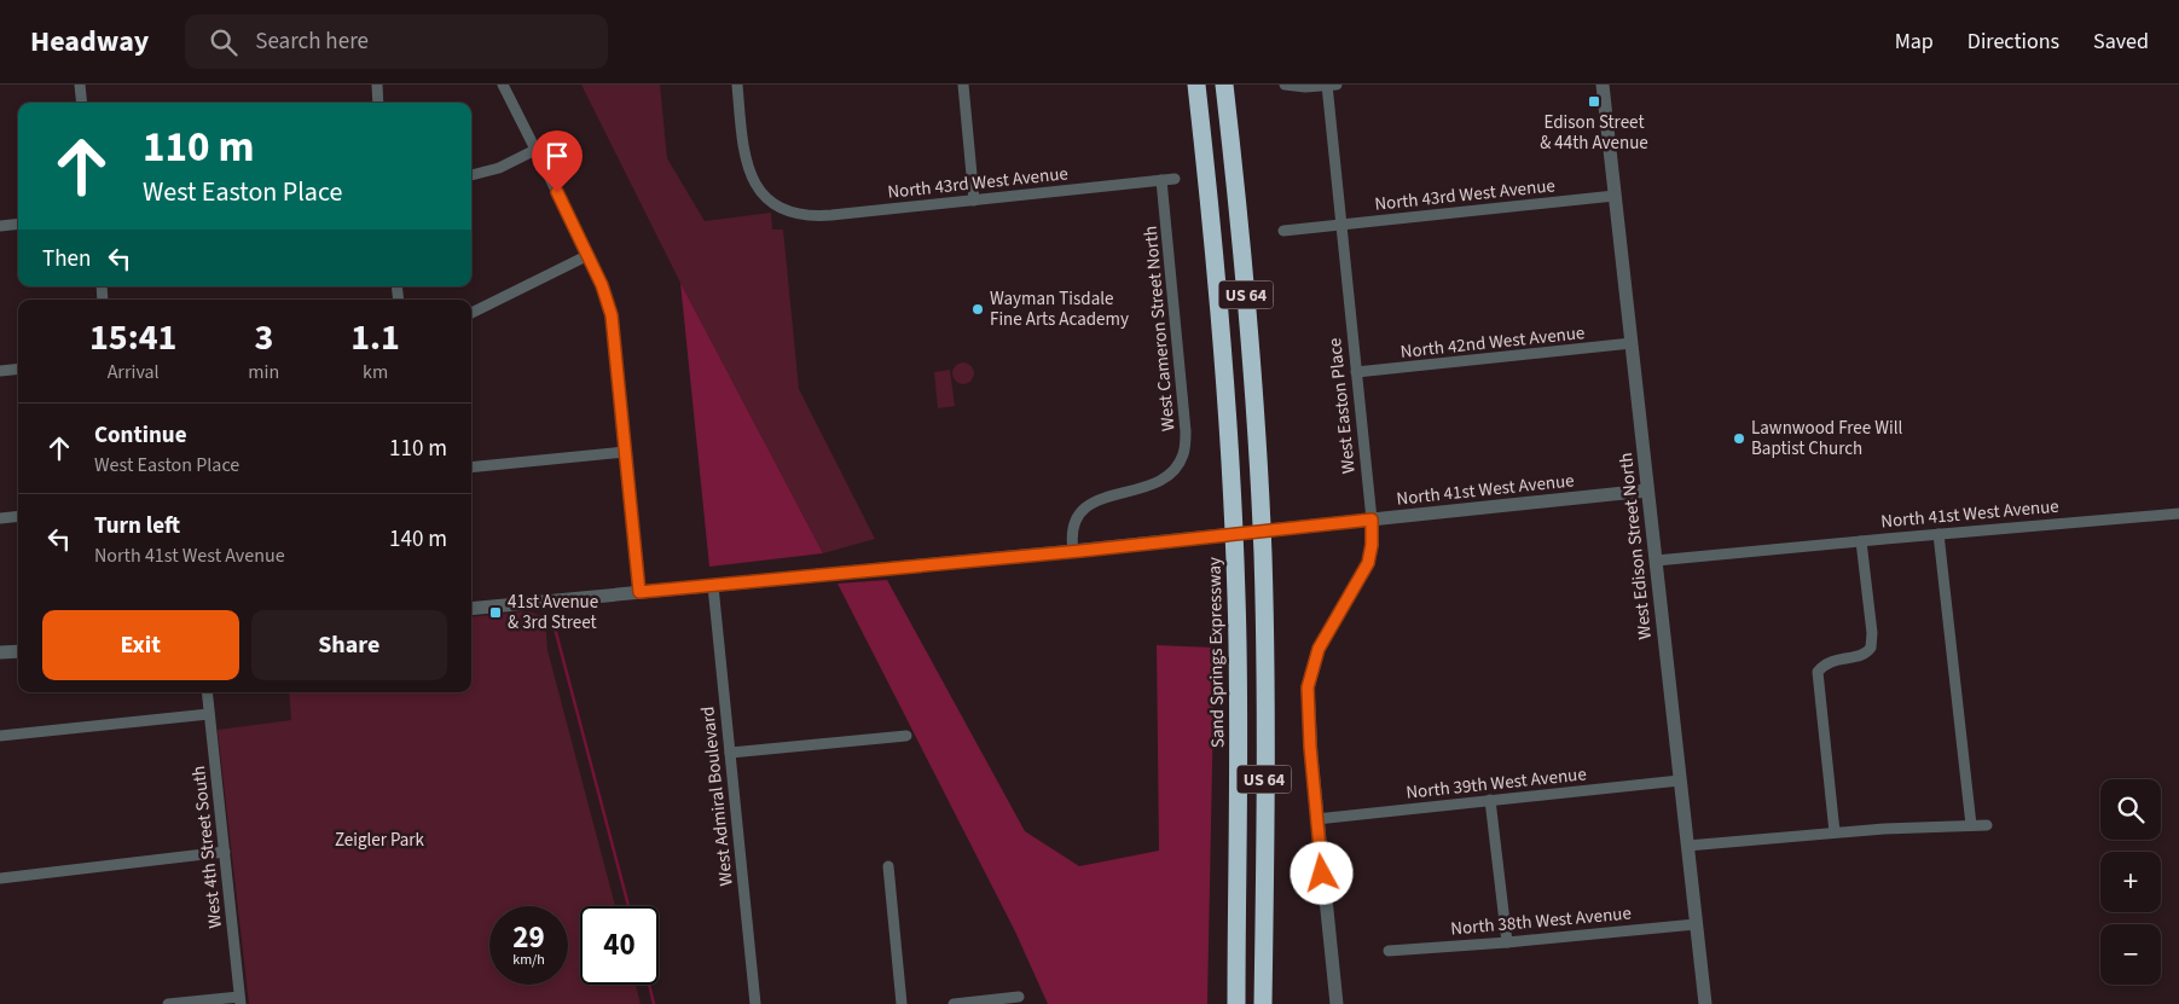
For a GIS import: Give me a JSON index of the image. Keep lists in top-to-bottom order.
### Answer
{
  "streets": {
    "highway": ["US 64", "Sand Springs Expressway"],
    "street": [
      "North 43rd West Avenue",
      "West Cameron Street North",
      "North 42nd West Avenue",
      "West Easton Place",
      "North 41st West Avenue",
      "West Edison Street North",
      "North 39th West Avenue",
      "West Admiral Boulevard",
      "West 4th Street South",
      "North 38th West Avenue"
    ]
  },
  "crossings": [
    ["North 43rd West Avenue", "West Cameron Street North"],
    ["North 43rd West Avenue", "West Easton Place"],
    ["North 43rd West Avenue", "West Edison Street North"],
    ["West Cameron Street North", "North 41st West Avenue"],
    ["North 42nd West Avenue", "West Easton Place"],
    ["North 42nd West Avenue", "West Edison Street North"],
    ["West Easton Place", "North 41st West Avenue"],
    ["West Easton Place", "North 39th West Avenue"],
    ["North 41st West Avenue", "West Edison Street North"],
    ["North 41st West Avenue", "West Admiral Boulevard"],
    ["West Edison Street North", "North 39th West Avenue"],
    ["West Edison Street North", "North 38th West Avenue"]
  ],
  "parks": ["Zeigler Park"],
  "places": {
    "transit": ["Edison Street & 44th Avenue", "41st Avenue & 3rd Street"],
    "other": ["Wayman Tisdale Fine Arts Academy", "Lawnwood Free Will Baptist Church"]
  },
  "page": {
    "header": "Headway",
    "search": "Search here",
    "nav": ["Map", "Directions", "Saved"],
    "turn": ["110 m", "West Easton Place"],
    "then": "Then",
    "eta": [
      "15:41",
      "Arrival",
      "3",
      "min",
      "1.1",
      "km"
    ],
    "list": [
      {
        "name": "Continue",
        "note": "West Easton Place",
        "value": "110 m"
      },
      {
        "name": "Turn left",
        "note": "North 41st West Avenue",
        "value": "140 m"
      }
    ],
    "buttons": ["Exit", "Share"],
    "map_buttons": ["+", "−"],
    "speed": "29 km/h",
    "limit": "40"
  }
}
